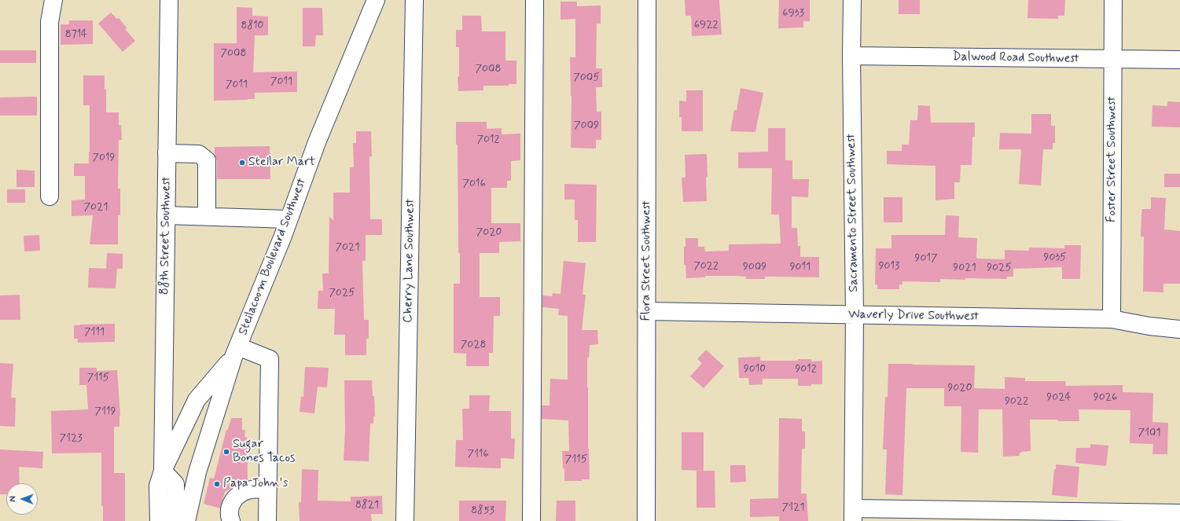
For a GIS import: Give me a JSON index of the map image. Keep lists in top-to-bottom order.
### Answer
{
  "streets": {
    "street": [
      "Dalwood Road Southwest",
      "Foster Street Southwest",
      "Sacramento Street Southwest",
      "88th Street Southwest",
      "Steilacoom Boulevard Southwest",
      "Cherry Lane Southwest",
      "Flora Street Southwest",
      "Waverly Drive Southwest"
    ]
  },
  "crossings": [
    ["Dalwood Road Southwest", "Foster Street Southwest"],
    ["Dalwood Road Southwest", "Sacramento Street Southwest"],
    ["Foster Street Southwest", "Waverly Drive Southwest"],
    ["Sacramento Street Southwest", "Waverly Drive Southwest"],
    ["88th Street Southwest", "Steilacoom Boulevard Southwest"],
    ["Flora Street Southwest", "Waverly Drive Southwest"]
  ],
  "places": ["Stellar Mart", "Sugar Bones Tacos", "Papa John's"],
  "house_numbers": [
    "6933",
    "6922",
    "8810",
    "8714",
    "7008",
    "7008",
    "7005",
    "7011",
    "7011",
    "7009",
    "7012",
    "7019",
    "7016",
    "7021",
    "7020",
    "7021",
    "9035",
    "9017",
    "7022",
    "9013",
    "9009",
    "9011",
    "9021",
    "9025",
    "7025",
    "7111",
    "7028",
    "9010",
    "9012",
    "7115",
    "9020",
    "9024",
    "9026",
    "9022",
    "7119",
    "7101",
    "7123",
    "7116",
    "7115",
    "8821",
    "7121",
    "8853"
  ],
  "north": "left"
}
